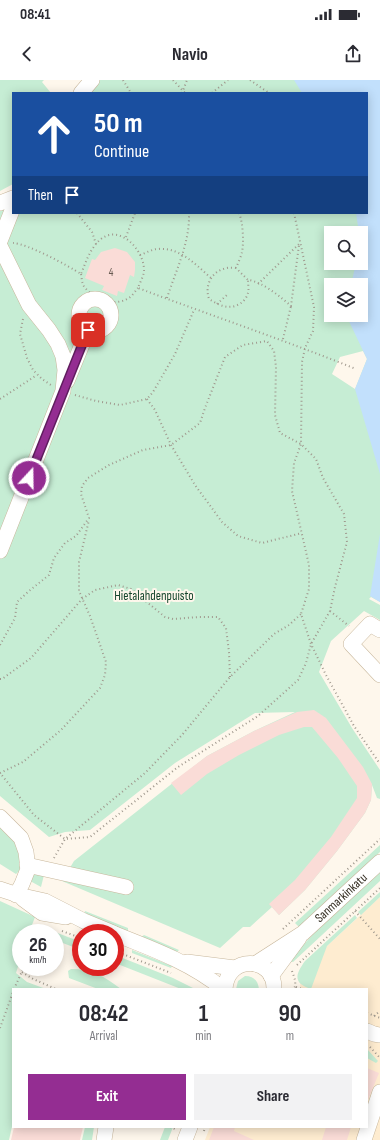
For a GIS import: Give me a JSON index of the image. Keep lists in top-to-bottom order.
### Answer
{
  "streets": {
    "street": ["Sanmarkinkatu"]
  },
  "parks": ["Hietalahdenpuisto"],
  "house_numbers": ["4"],
  "page": {
    "status": "08:41",
    "header": "Navio",
    "turn": ["50 m", "Continue"],
    "then": "Then",
    "speed": "26 km/h",
    "limit": "30",
    "eta": [
      "08:42",
      "Arrival",
      "1",
      "min",
      "90",
      "m"
    ],
    "buttons": ["Exit", "Share"]
  }
}
